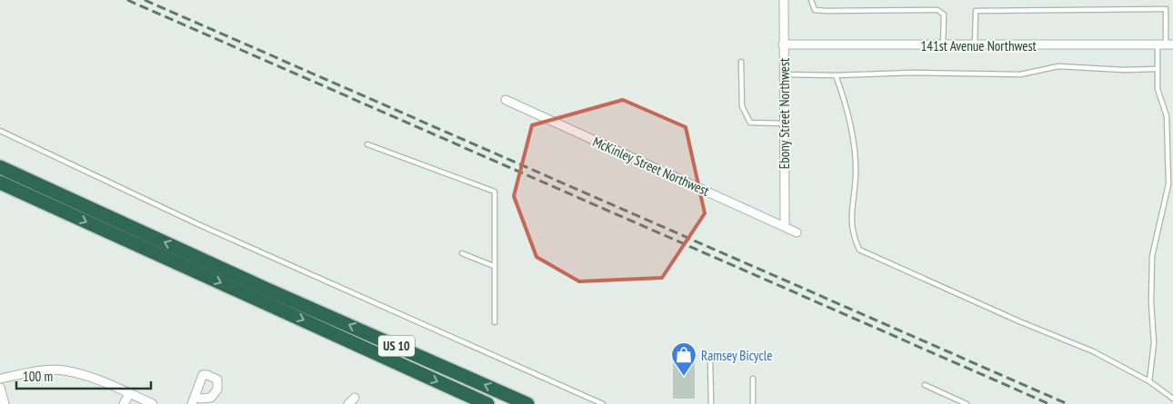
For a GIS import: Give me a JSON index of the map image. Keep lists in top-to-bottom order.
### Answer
{
  "streets": {
    "highway": ["US 10"],
    "street": ["141st Avenue Northwest", "Ebony Street Northwest", "McKinley Street Northwest"]
  },
  "crossings": [
    ["141st Avenue Northwest", "Ebony Street Northwest"],
    ["Ebony Street Northwest", "McKinley Street Northwest"]
  ],
  "places": {
    "shop": ["Ramsey Bicycle"]
  },
  "scale_bar": "100 m"
}
